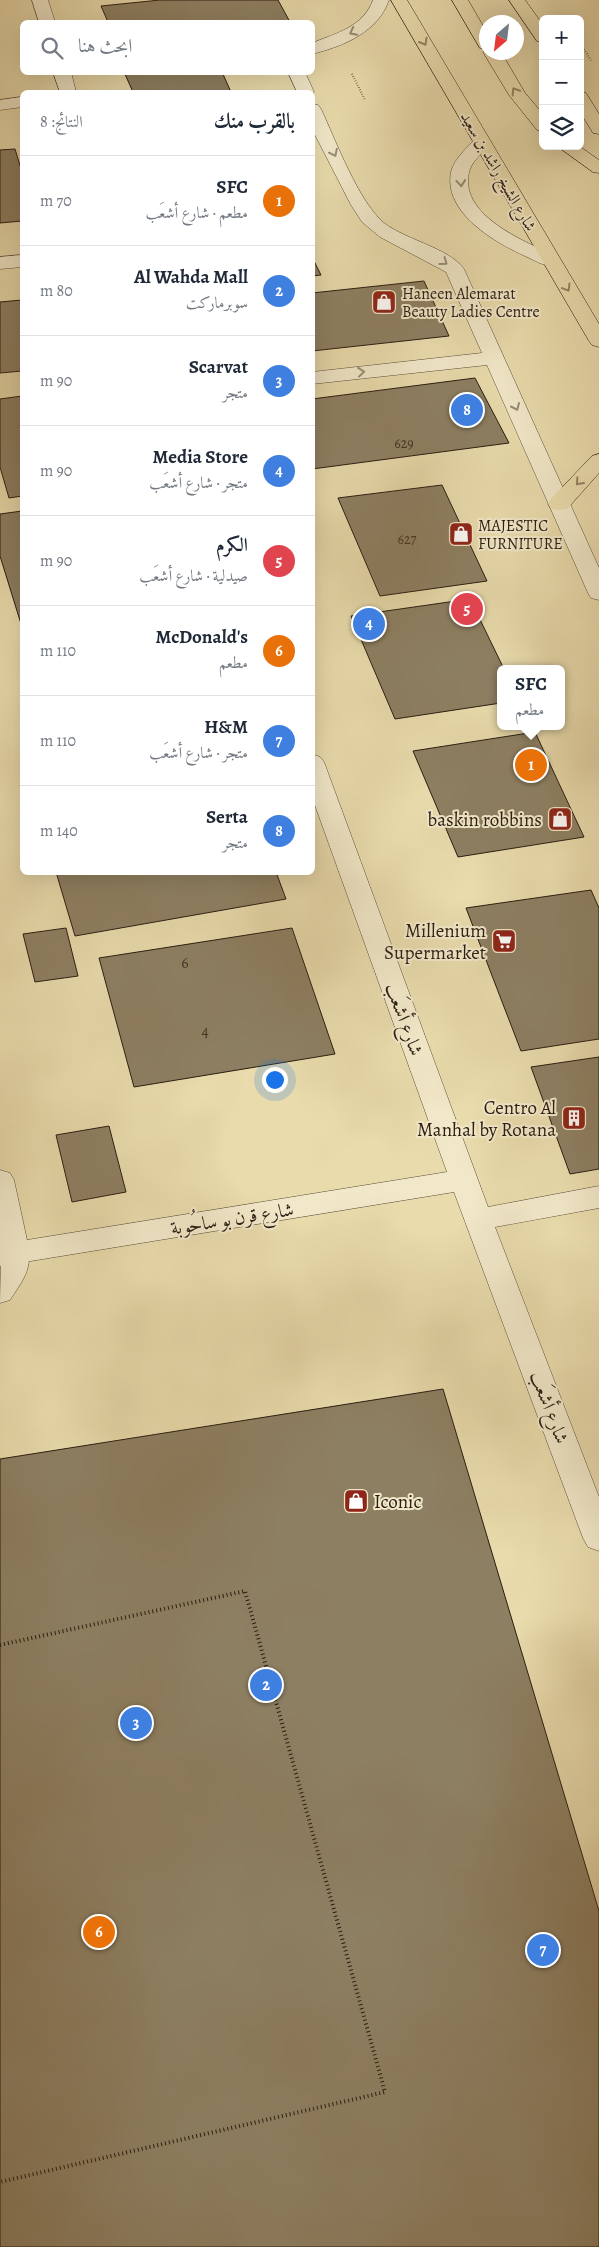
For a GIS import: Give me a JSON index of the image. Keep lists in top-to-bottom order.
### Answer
{
  "streets": {
    "main road": ["شارع الشيخ راشد بن سعيد"],
    "street": ["شارع أشعَب", "شارع قرن بو ساحُوبة"]
  },
  "crossings": [
    ["شارع أشعَب", "شارع قرن بو ساحُوبة"]
  ],
  "places": {
    "shop": [
      "Haneen Alemarat Beauty Ladies Centre",
      "MAJESTIC FURNITURE",
      "baskin robbins",
      "Iconic"
    ],
    "supermarket": ["Millenium Supermarket"],
    "building": ["Centro Al Manhal by Rotana"]
  },
  "house_numbers": [
    "629",
    "627",
    "6",
    "4"
  ],
  "north": "bottom left",
  "page": {
    "map_buttons": ["+", "−"],
    "search": "ابحث هنا",
    "heading": ["بالقرب منك", "النتائج: 8"],
    "list": [
      {
        "mark": "1",
        "name": "SFC",
        "note": "مطعم · شارع أشعَب",
        "value": "70 m"
      },
      {
        "mark": "2",
        "name": "Al Wahda Mall",
        "note": "سوبرماركت",
        "value": "80 m"
      },
      {
        "mark": "3",
        "name": "Scarvat",
        "note": "متجر",
        "value": "90 m"
      },
      {
        "mark": "4",
        "name": "Media Store",
        "note": "متجر · شارع أشعَب",
        "value": "90 m"
      },
      {
        "mark": "5",
        "name": "الكرم",
        "note": "صيدلية · شارع أشعَب",
        "value": "90 m"
      },
      {
        "mark": "6",
        "name": "McDonald's",
        "note": "مطعم",
        "value": "110 m"
      },
      {
        "mark": "7",
        "name": "H&M",
        "note": "متجر · شارع أشعَب",
        "value": "110 m"
      },
      {
        "mark": "8",
        "name": "Serta",
        "note": "متجر",
        "value": "140 m"
      }
    ],
    "pins": [
      "8",
      "5",
      "4",
      "1",
      "2",
      "3",
      "6",
      "7"
    ],
    "popup": ["SFC", "مطعم"]
  }
}
